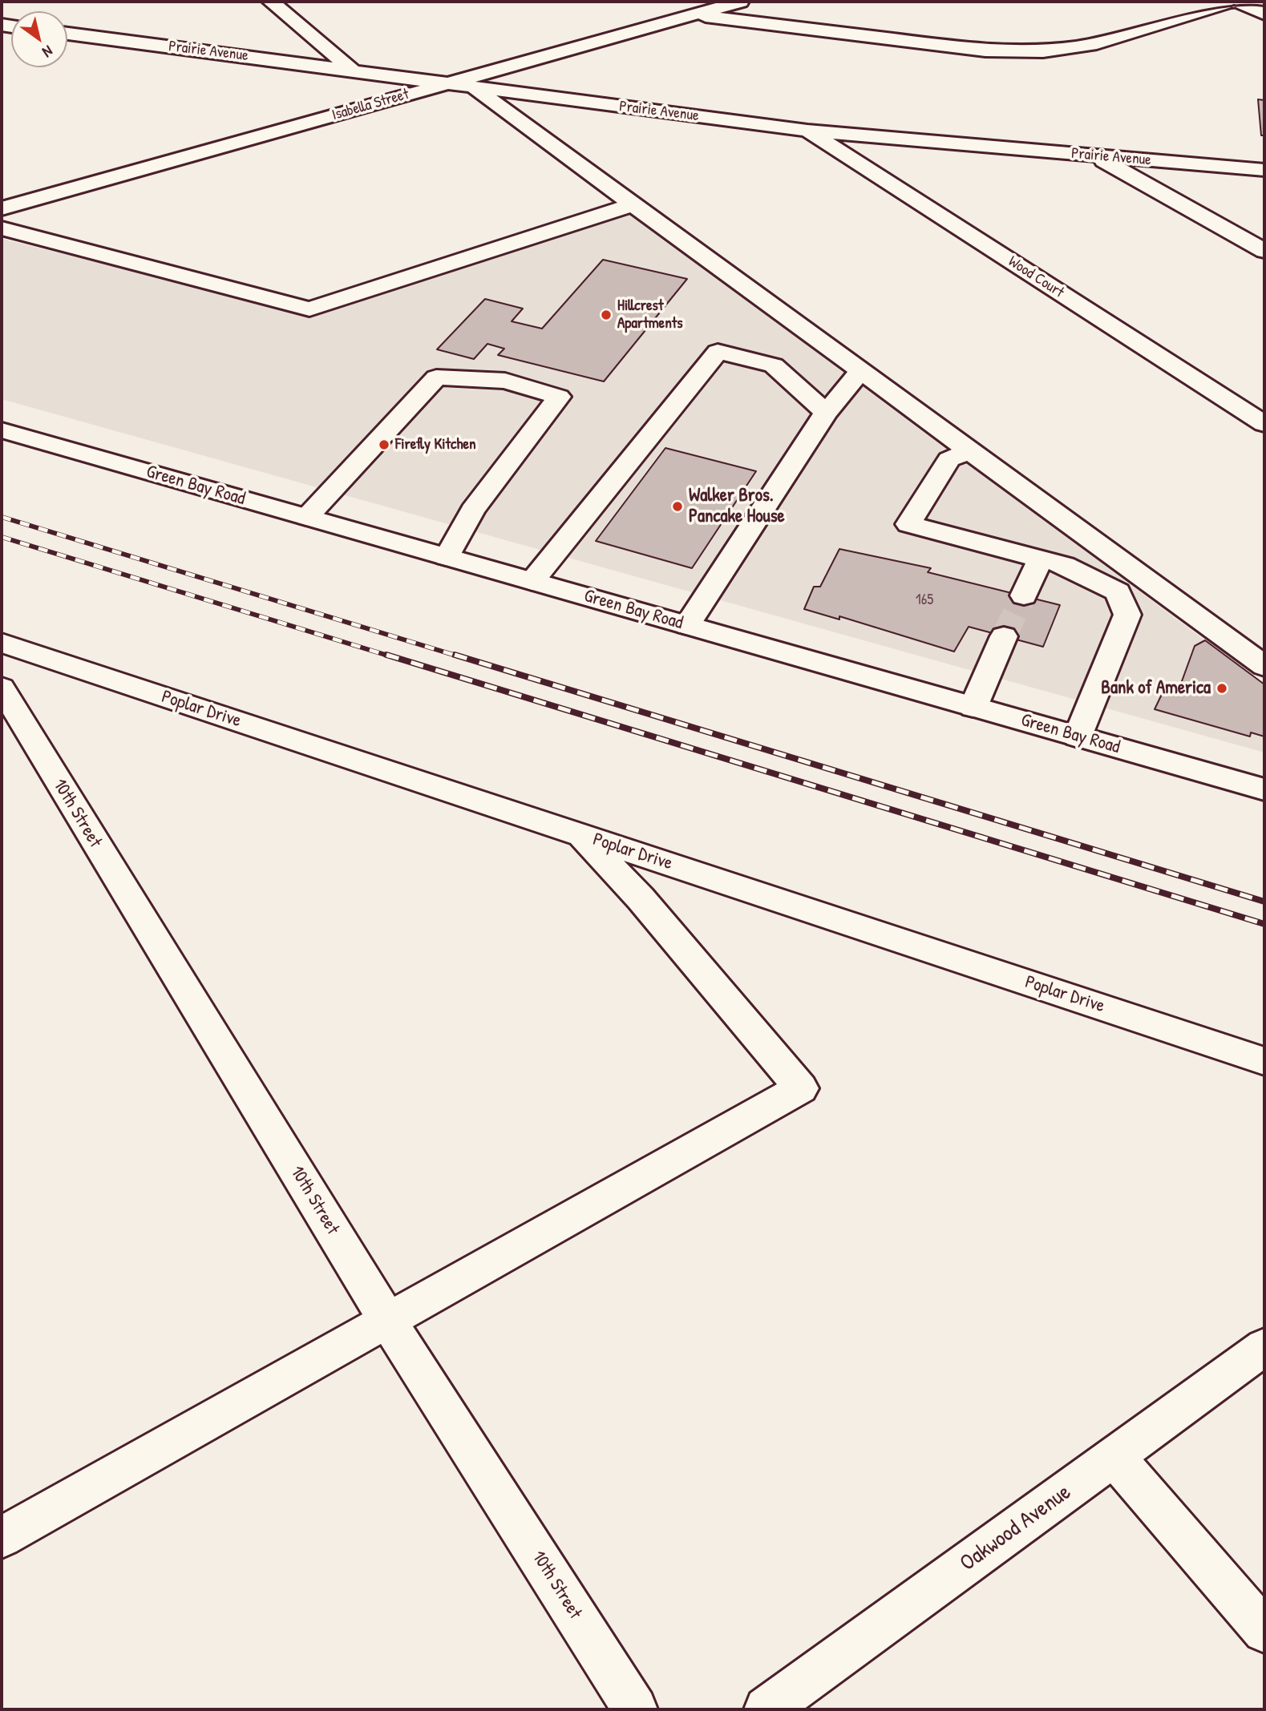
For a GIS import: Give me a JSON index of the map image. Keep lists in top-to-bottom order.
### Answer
{
  "streets": {
    "street": [
      "Prairie Avenue",
      "Isabella Street",
      "Wood Court",
      "Green Bay Road",
      "Poplar Drive",
      "10th Street",
      "Oakwood Avenue"
    ]
  },
  "crossings": [
    ["Prairie Avenue", "Isabella Street"],
    ["Prairie Avenue", "Wood Court"]
  ],
  "places": [
    "Hillcrest Apartments",
    "Firefly Kitchen",
    "Walker Bros. Pancake House",
    "Bank of America"
  ],
  "house_numbers": ["165"],
  "north": "bottom right"
}
